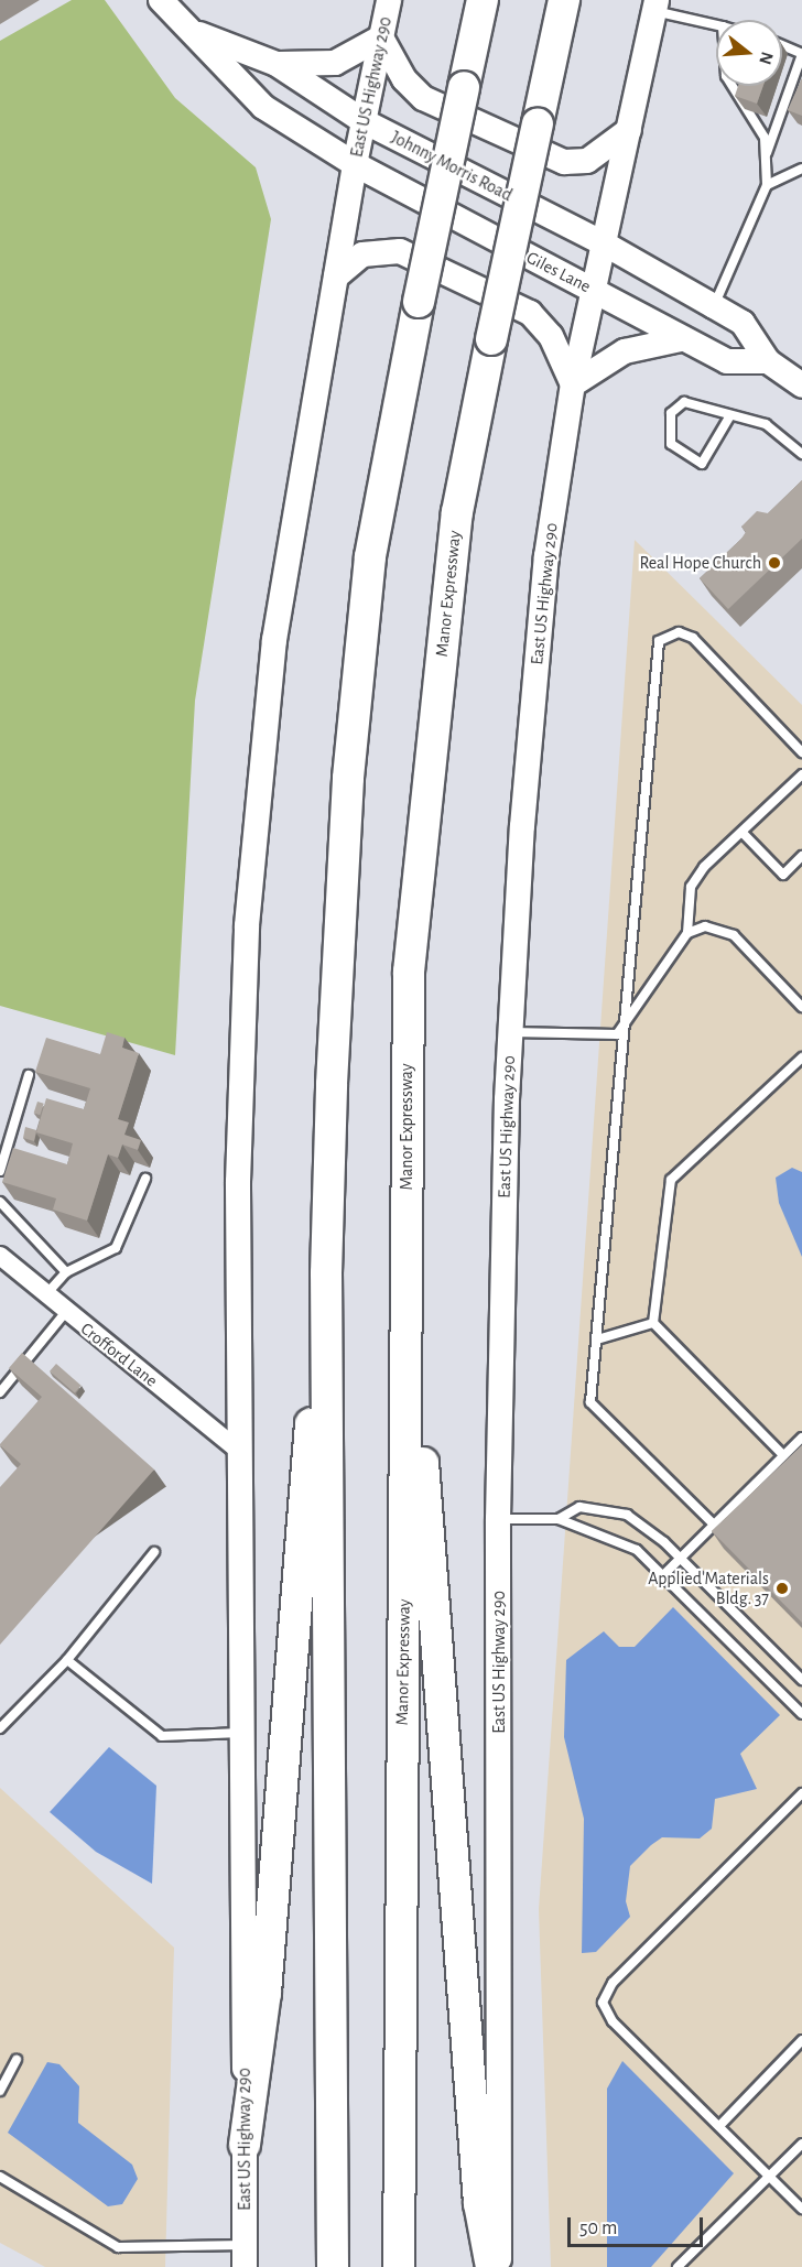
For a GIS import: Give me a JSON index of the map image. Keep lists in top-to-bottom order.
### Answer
{
  "streets": {
    "highway": ["Manor Expressway"],
    "main road": ["East US Highway 290", "Johnny Morris Road", "Giles Lane"],
    "street": ["Crofford Lane"]
  },
  "crossings": [
    ["East US Highway 290", "Johnny Morris Road"],
    ["East US Highway 290", "Giles Lane"],
    ["East US Highway 290", "Crofford Lane"],
    ["Johnny Morris Road", "Giles Lane"]
  ],
  "places": ["Real Hope Church", "Applied Materials Bldg. 37"],
  "scale_bar": "50 m",
  "north": "right"
}
